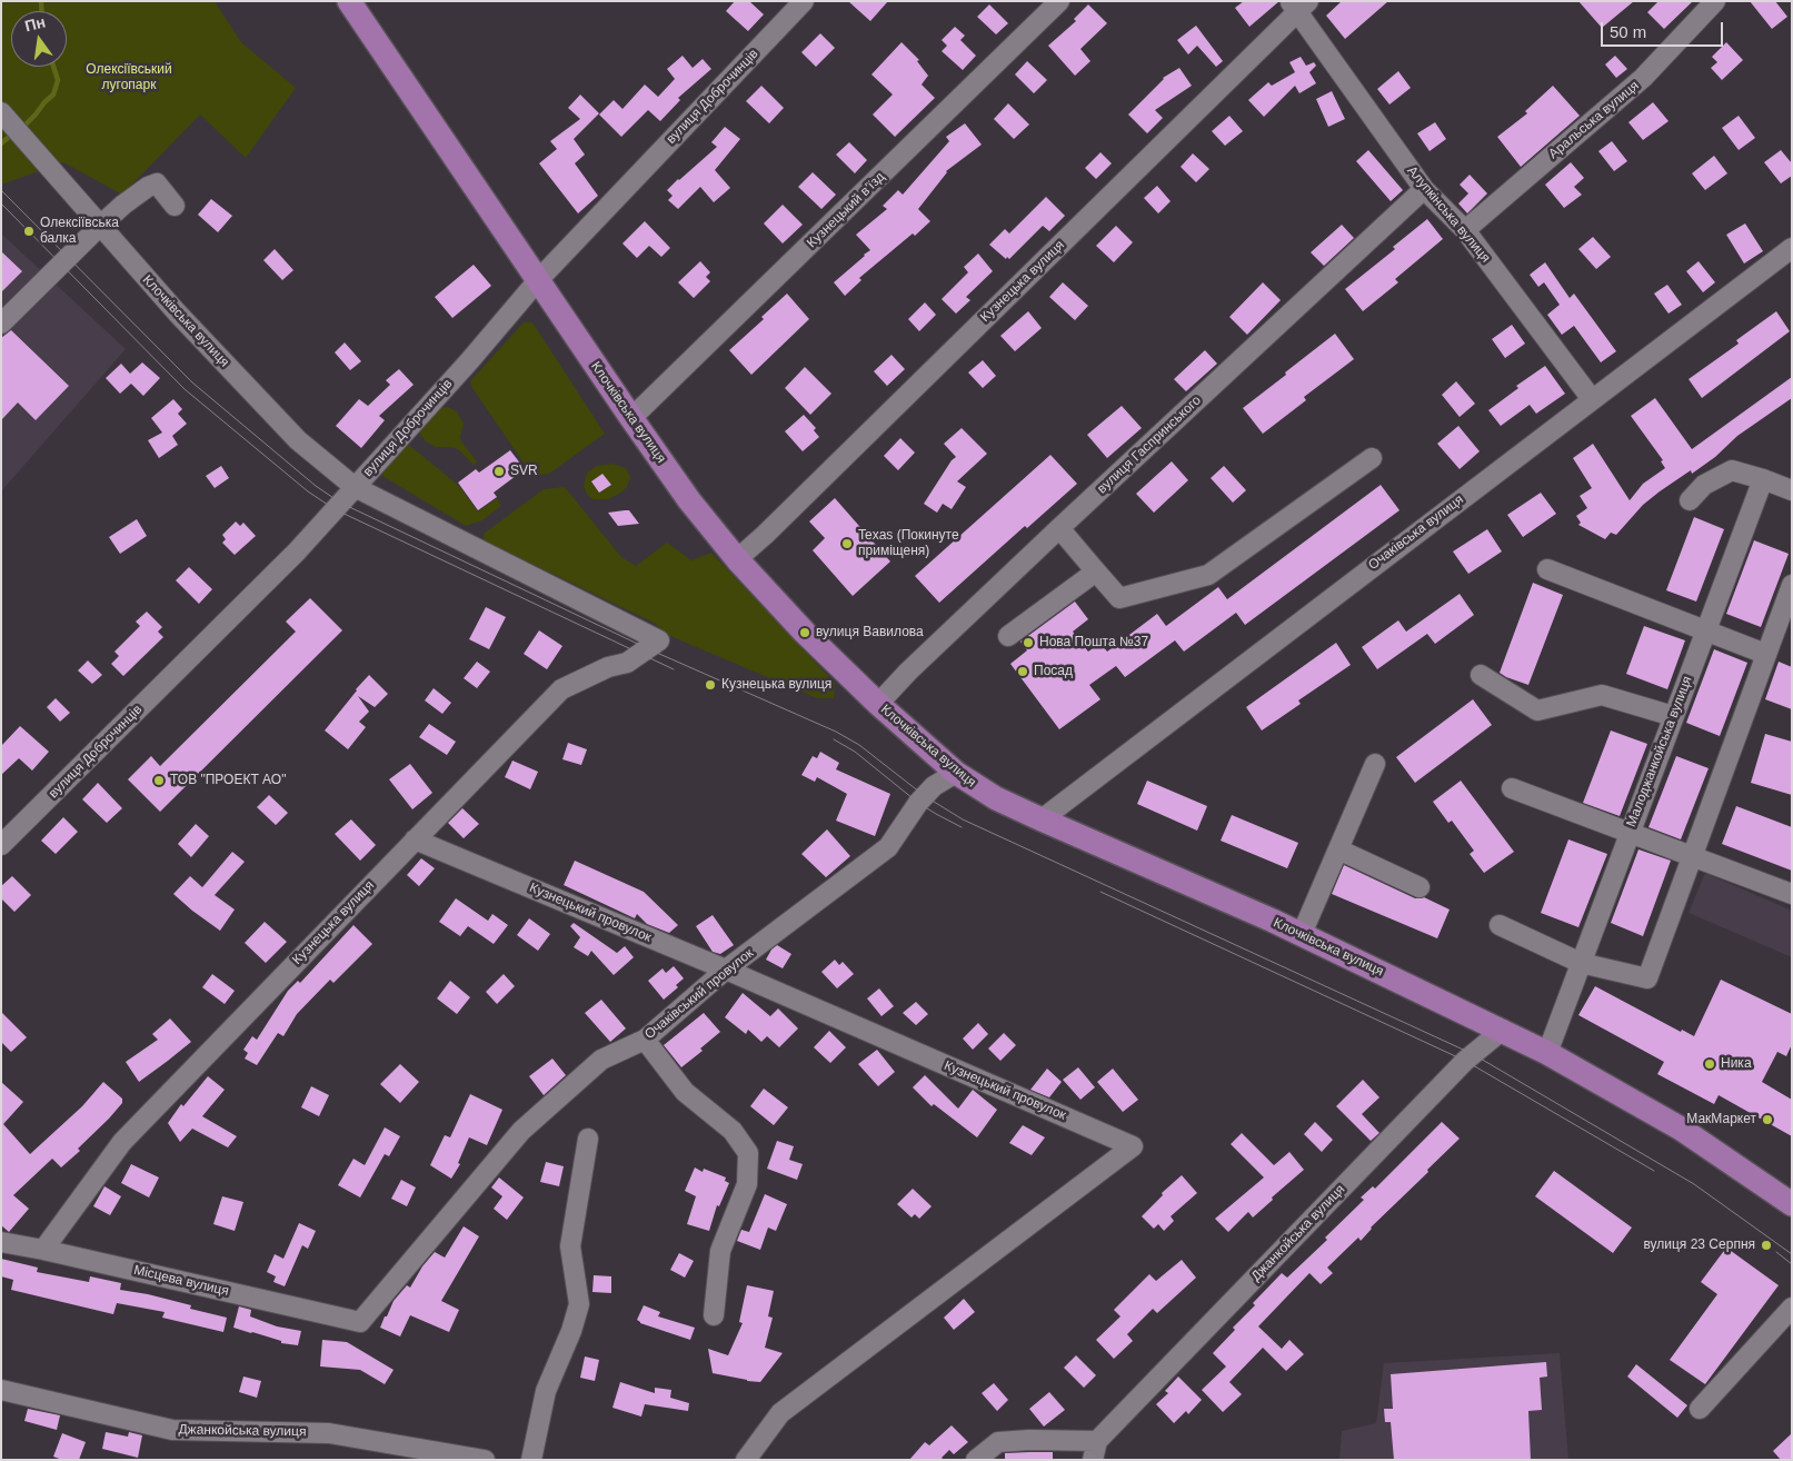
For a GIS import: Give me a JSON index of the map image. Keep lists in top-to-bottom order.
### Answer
{
  "streets": {
    "main road": ["Клочківська вулиця"],
    "street": [
      "вулиця Доброчинців",
      "Аральська вулиця",
      "Кузнецький в’їзд",
      "Алупкінська вулиця",
      "Кузнецька вулиця",
      "вулиця Гаспринського",
      "Очаківська вулиця",
      "Малоджанкойська вулиця",
      "Кузнецький провулок",
      "Очаківський провулок",
      "Джанкойська вулиця",
      "Місцева вулиця"
    ]
  },
  "crossings": [
    ["вулиця Доброчинців", "Клочківська вулиця"],
    ["Аральська вулиця", "Алупкінська вулиця"],
    ["Кузнецький в’їзд", "Клочківська вулиця"],
    ["Алупкінська вулиця", "Кузнецька вулиця"],
    ["Алупкінська вулиця", "вулиця Гаспринського"],
    ["Алупкінська вулиця", "Очаківська вулиця"],
    ["Кузнецька вулиця", "Клочківська вулиця"],
    ["Кузнецька вулиця", "Кузнецький провулок"],
    ["Кузнецька вулиця", "Місцева вулиця"],
    ["Клочківська вулиця", "вулиця Гаспринського"],
    ["Клочківська вулиця", "Очаківська вулиця"],
    ["Клочківська вулиця", "Малоджанкойська вулиця"],
    ["Клочківська вулиця", "Очаківський провулок"],
    ["Клочківська вулиця", "Джанкойська вулиця"],
    ["Кузнецький провулок", "Очаківський провулок"],
    ["Очаківський провулок", "Місцева вулиця"]
  ],
  "parks": ["Олексіївський лугопарк"],
  "places": [
    "Олексіївська балка",
    "SVR",
    "Texas (Покинуте приміщеня)",
    "вулиця Вавилова",
    "Нова Пошта №37",
    "Посад",
    "Кузнецька вулиця",
    "ТОВ \"ПРОЕКТ АО\"",
    "Ника",
    "МакМаркет",
    "вулиця 23 Серпня"
  ],
  "scale_bar": "50 m",
  "north": "top"
}
